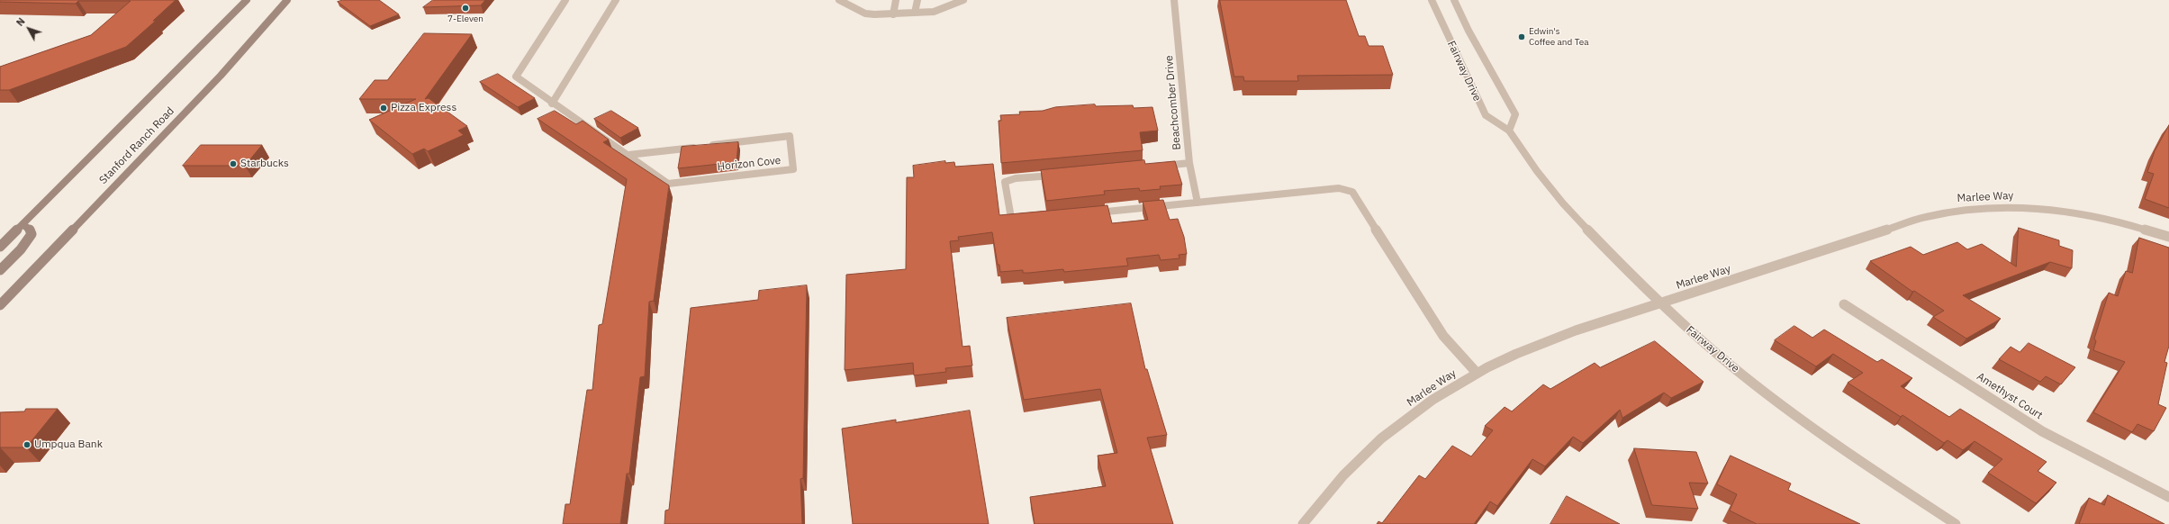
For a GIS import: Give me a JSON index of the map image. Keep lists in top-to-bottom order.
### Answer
{
  "streets": {
    "main road": ["Stanford Ranch Road"],
    "street": [
      "Fairway Drive",
      "Beachcomber Drive",
      "Horizon Cove",
      "Marlee Way",
      "Amethyst Court"
    ]
  },
  "crossings": [
    ["Fairway Drive", "Marlee Way"]
  ],
  "places": [
    "7-Eleven",
    "Edwin's Coffee and Tea",
    "Pizza Express",
    "Starbucks",
    "Umpqua Bank"
  ],
  "north": "top left"
}
